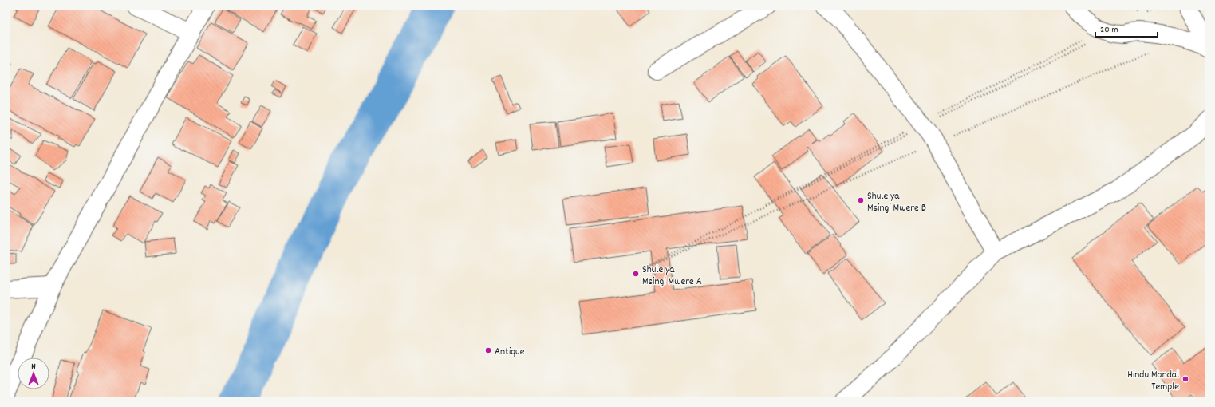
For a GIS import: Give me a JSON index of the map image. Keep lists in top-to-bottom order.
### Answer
{
  "places": [
    "Shule ya Msingi Mwere B",
    "Shule ya Msingi Mwere A",
    "Antique",
    "Hindu Mandal Temple"
  ],
  "scale_bar": "20 m",
  "north": "top"
}
